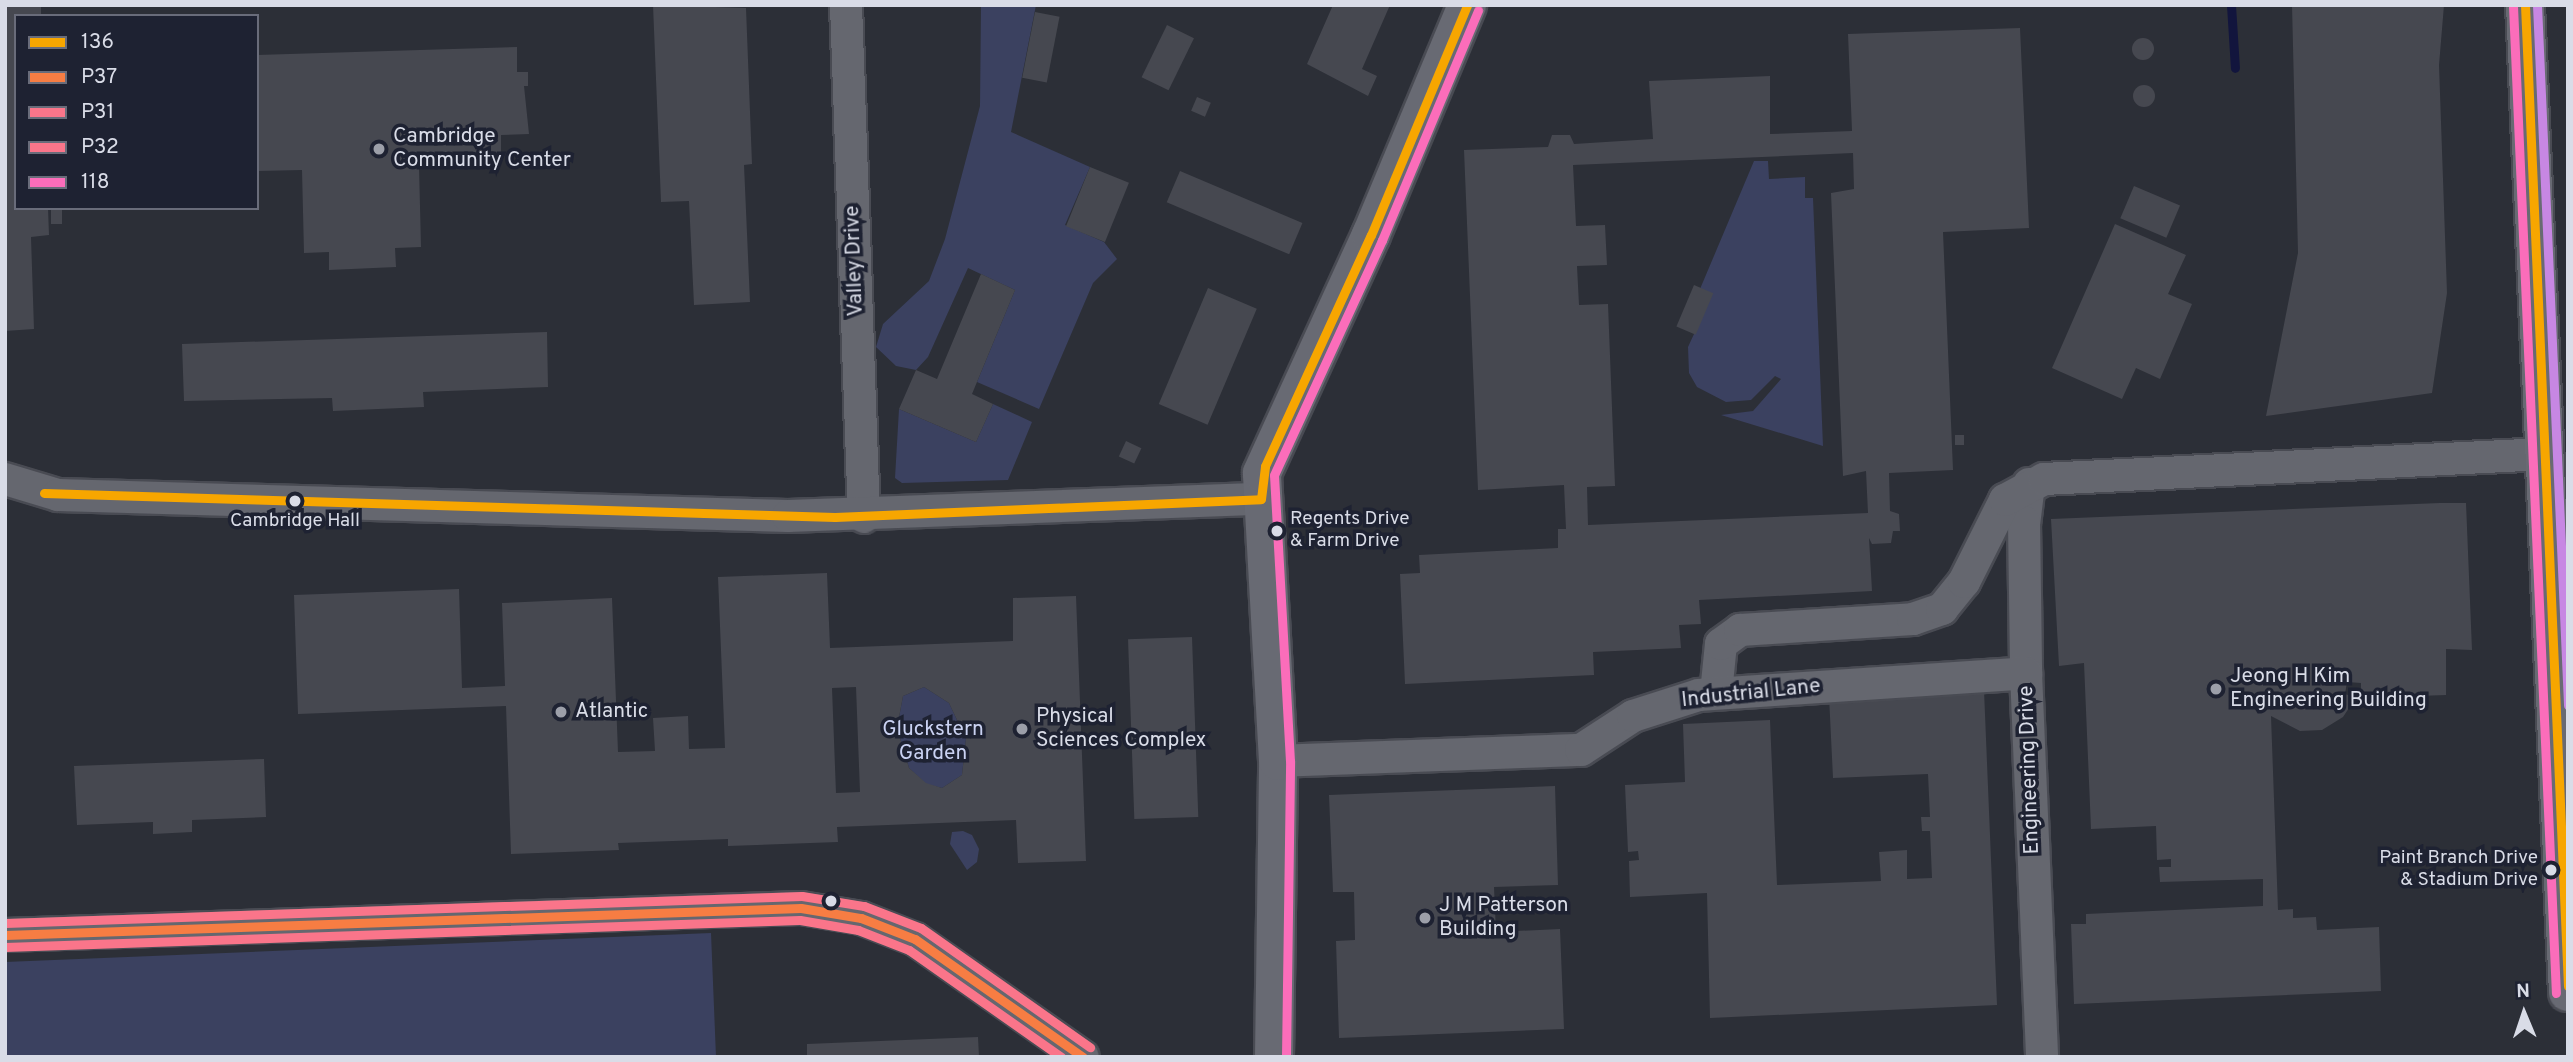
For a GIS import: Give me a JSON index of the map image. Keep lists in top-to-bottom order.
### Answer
{
  "streets": {
    "street": ["Valley Drive", "Industrial Lane", "Engineering Drive"]
  },
  "crossings": [
    ["Industrial Lane", "Engineering Drive"]
  ],
  "parks": ["Gluckstern Garden"],
  "places": [
    "Cambridge Community Center",
    "Cambridge Hall",
    "Regents Drive & Farm Drive",
    "Jeong H Kim Engineering Building",
    "Atlantic",
    "Physical Sciences Complex",
    "Paint Branch Drive & Stadium Drive",
    "J M Patterson Building"
  ],
  "lines": [
    "transit line 136",
    "transit line 118",
    "transit line P32",
    "transit line P37",
    "transit line P31"
  ],
  "legend": [
    "136",
    "P37",
    "P31",
    "P32",
    "118"
  ],
  "north": "top"
}
